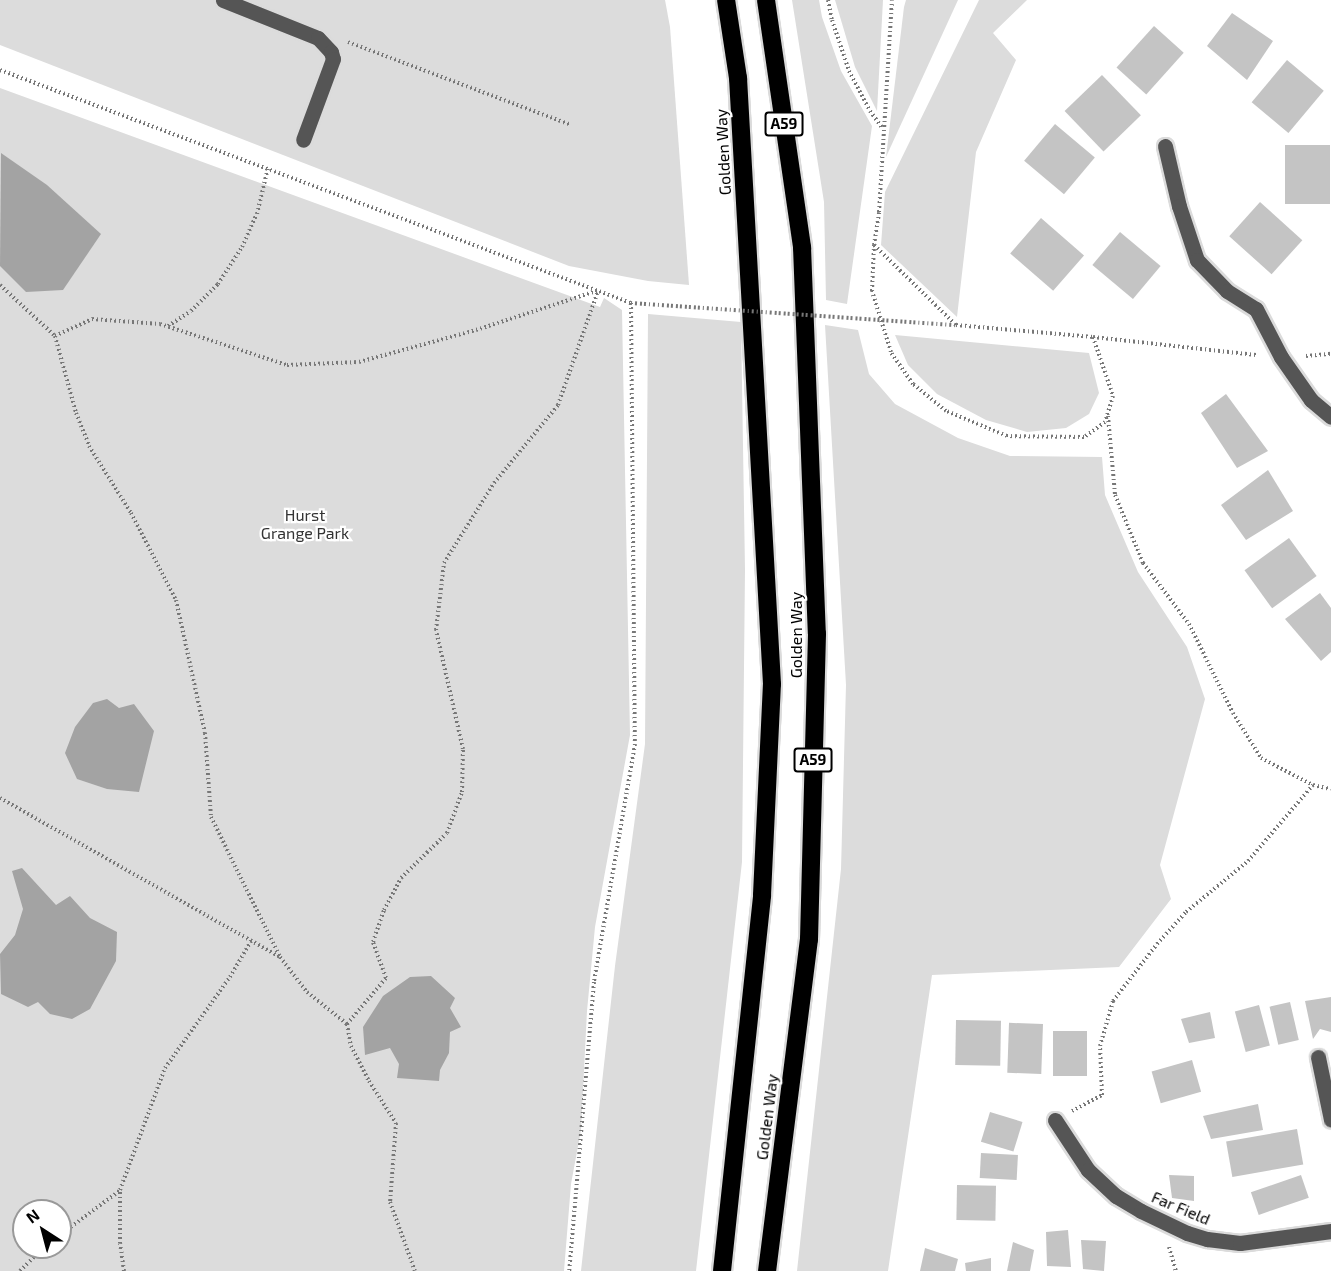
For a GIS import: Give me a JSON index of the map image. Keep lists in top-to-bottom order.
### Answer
{
  "streets": {
    "highway": ["A59", "Golden Way"],
    "street": ["Far Field"]
  },
  "parks": ["Hurst Grange Park"],
  "north": "top left"
}
